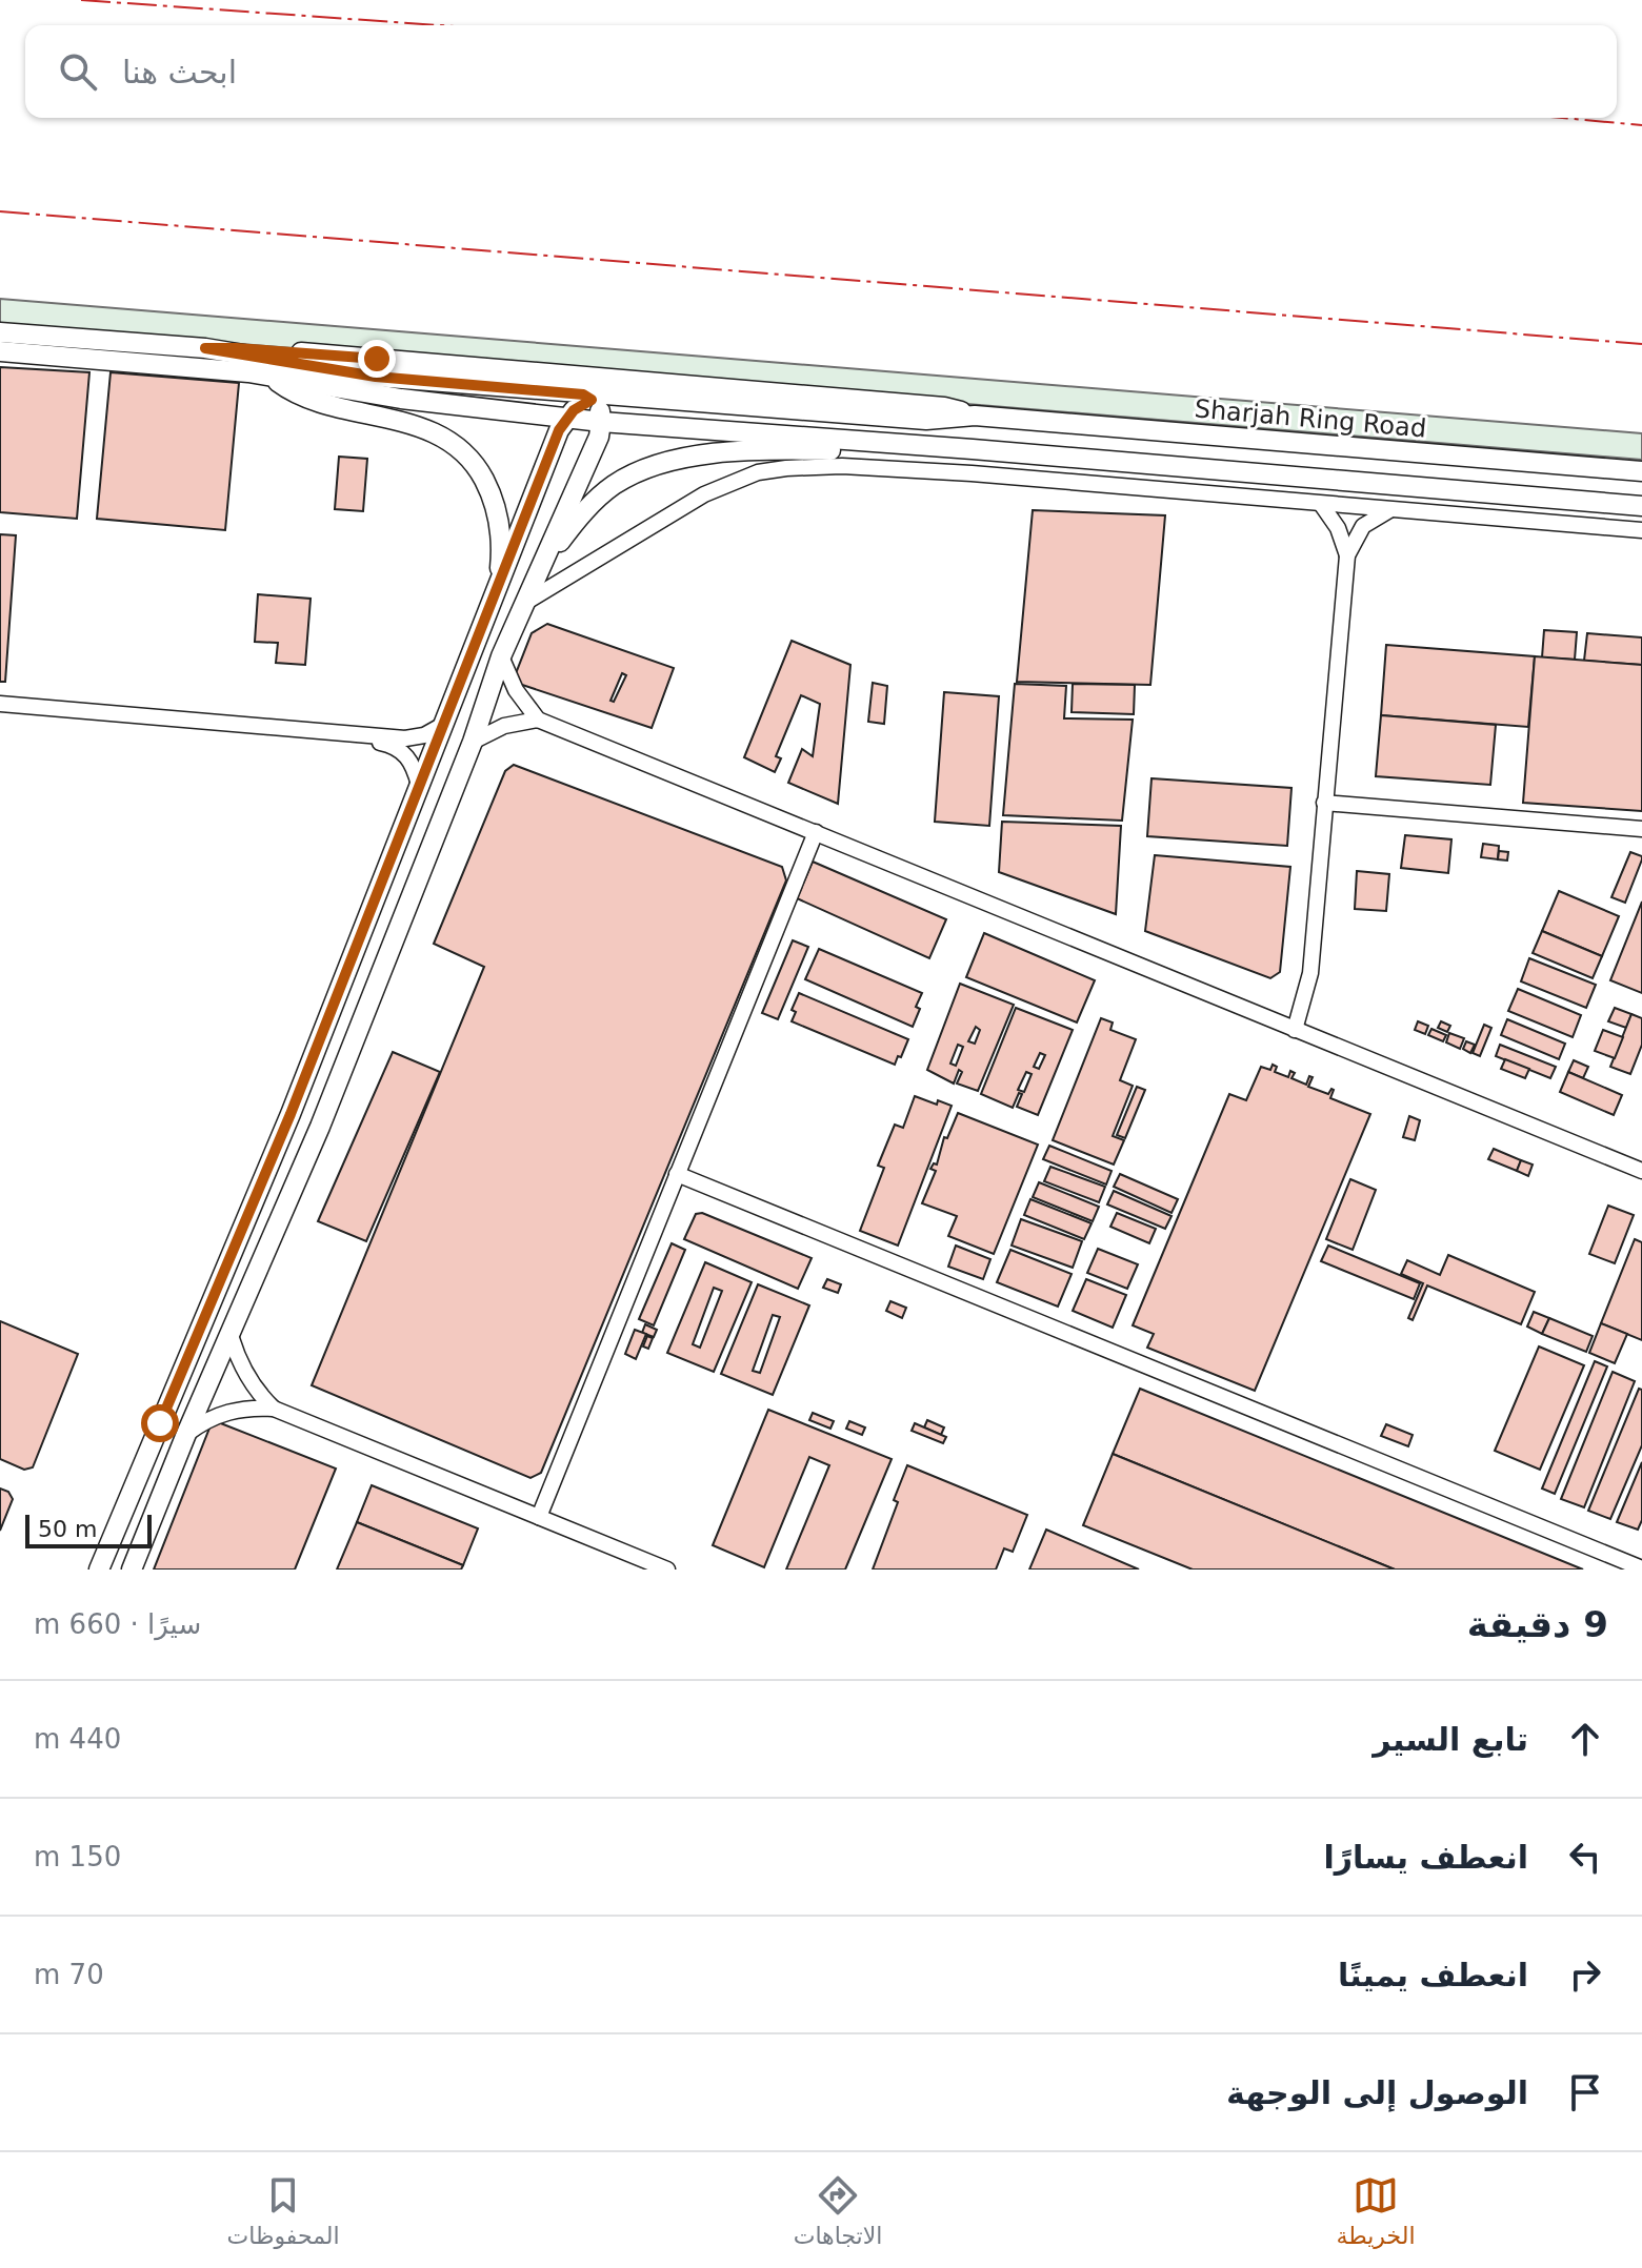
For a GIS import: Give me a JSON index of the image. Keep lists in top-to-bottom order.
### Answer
{
  "streets": {
    "street": ["Sharjah Ring Road"]
  },
  "scale_bar": "50 m",
  "page": {
    "search": "ابحث هنا",
    "scale": "50 m",
    "heading": ["9 دقيقة", "سيرًا · 660 m"],
    "list": [
      ["تابع السير", "440 m"],
      ["انعطف يسارًا", "150 m"],
      ["انعطف يمينًا", "70 m"],
      "الوصول إلى الوجهة"
    ],
    "nav": ["الخريطة", "الاتجاهات", "المحفوظات"]
  }
}
